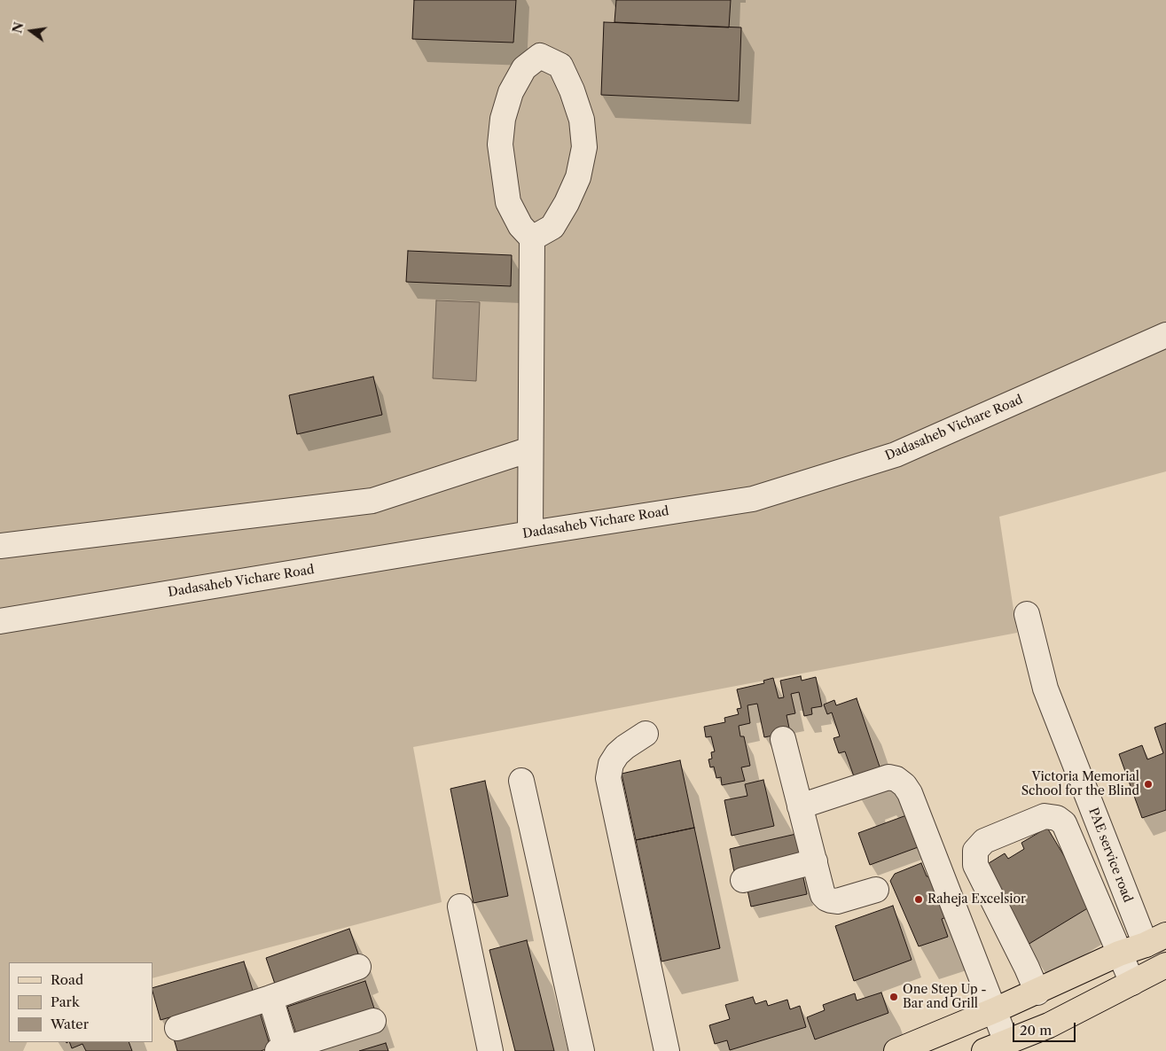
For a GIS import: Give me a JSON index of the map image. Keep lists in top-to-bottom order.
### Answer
{
  "streets": {
    "street": ["Dadasaheb Vichare Road", "PAE service road"]
  },
  "places": ["Victoria Memorial School for the Blind", "Raheja Excelsior", "One Step Up - Bar and Grill"],
  "legend": ["Road", "Park", "Water"],
  "scale_bar": "20 m",
  "north": "left"
}
